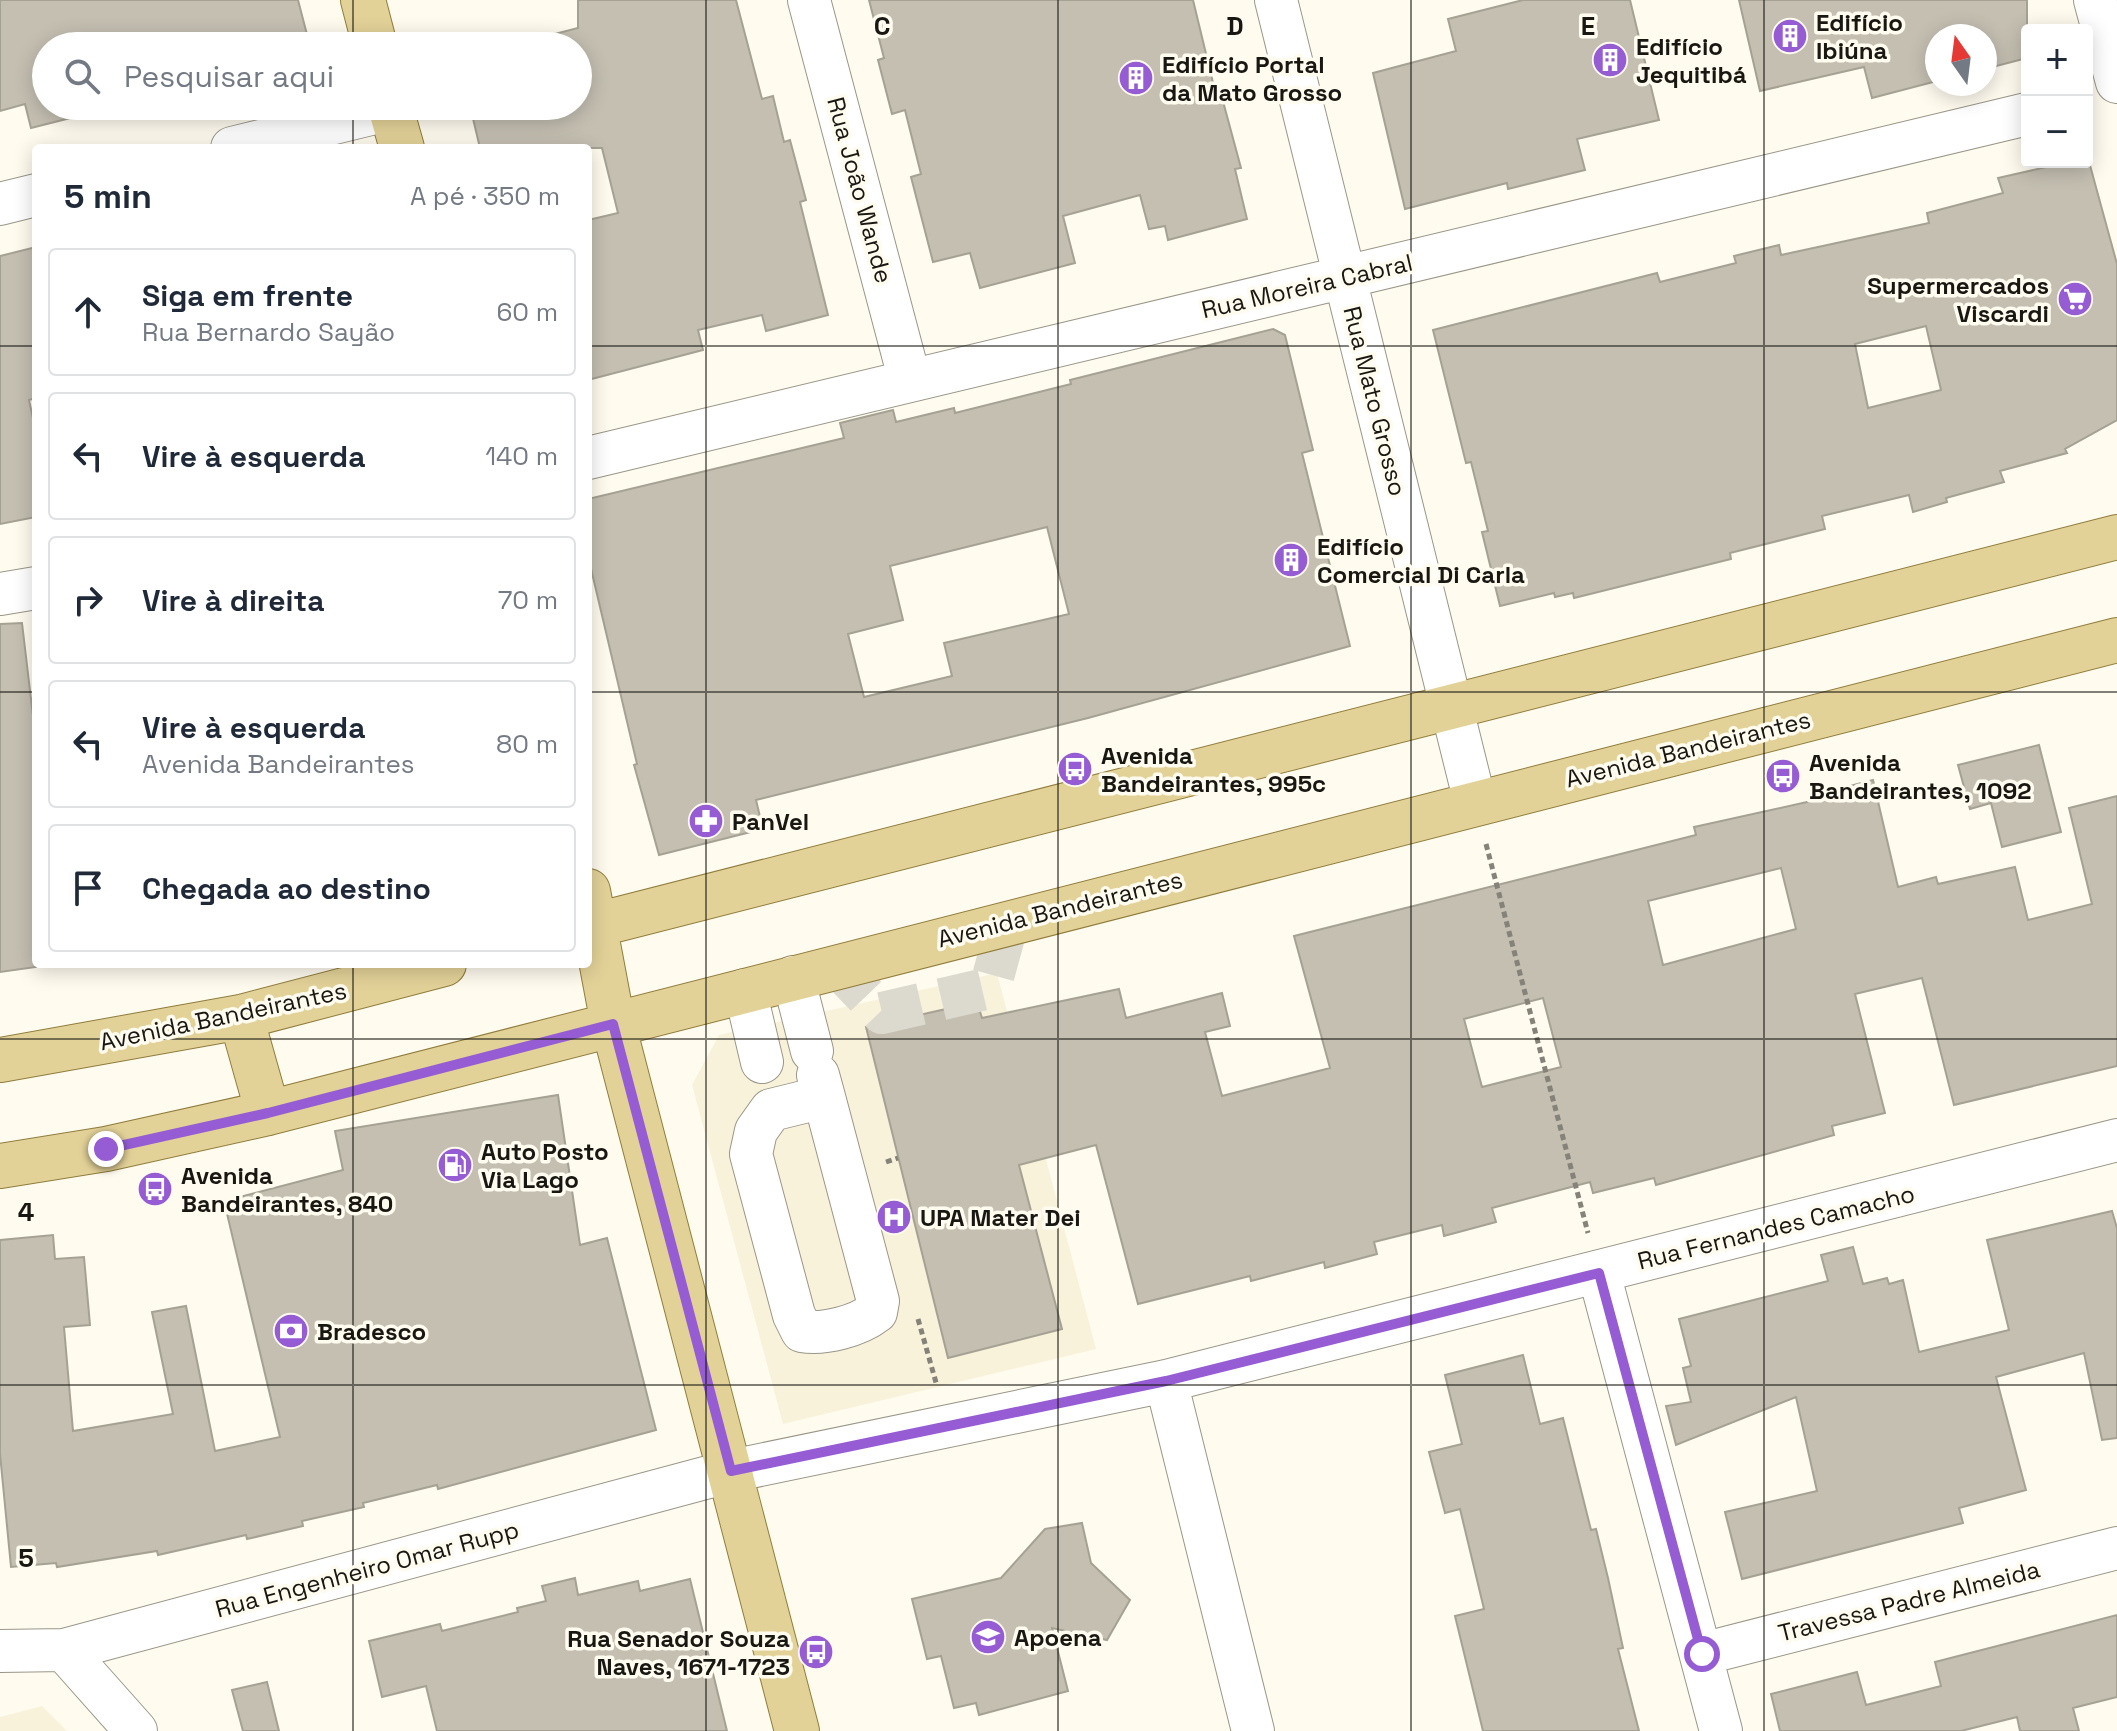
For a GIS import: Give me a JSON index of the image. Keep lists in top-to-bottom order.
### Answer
{
  "streets": {
    "main road": ["Avenida Bandeirantes"],
    "street": [
      "Rua João Wande",
      "Rua Moreira Cabral",
      "Rua Mato Grosso",
      "Rua Fernandes Camacho",
      "Rua Engenheiro Omar Rupp",
      "Travessa Padre Almeida"
    ]
  },
  "crossings": [
    ["Rua João Wande", "Rua Moreira Cabral"],
    ["Rua Moreira Cabral", "Rua Mato Grosso"],
    ["Rua Mato Grosso", "Avenida Bandeirantes"],
    ["Rua Fernandes Camacho", "Rua Engenheiro Omar Rupp"]
  ],
  "places": {
    "building": [
      "Edifício Ibiúna",
      "Edifício Jequitibá",
      "Edifício Portal da Mato Grosso",
      "Edifício Comercial Di Carla"
    ],
    "supermarket": ["Supermercados Viscardi"],
    "bus stop": [
      "Avenida Bandeirantes, 995c",
      "Avenida Bandeirantes, 1092",
      "Avenida Bandeirantes, 840",
      "Rua Senador Souza Naves, 1671-1723"
    ],
    "pharmacy": ["PanVel"],
    "fuel station": ["Auto Posto Via Lago"],
    "hospital": ["UPA Mater Dei"],
    "bank": ["Bradesco"],
    "school or university": ["Apoena"]
  },
  "north": "top",
  "page": {
    "map_buttons": ["+", "−"],
    "search": "Pesquisar aqui",
    "heading": ["5 min", "A pé · 350 m"],
    "list": [
      ["Siga em frente", "Rua Bernardo Sayão", "60 m"],
      ["Vire à esquerda", "140 m"],
      ["Vire à direita", "70 m"],
      ["Vire à esquerda", "Avenida Bandeirantes", "80 m"],
      "Chegada ao destino"
    ]
  },
  "grid": {
    "columns": ["C", "D", "E"],
    "rows": ["4", "5"]
  }
}
